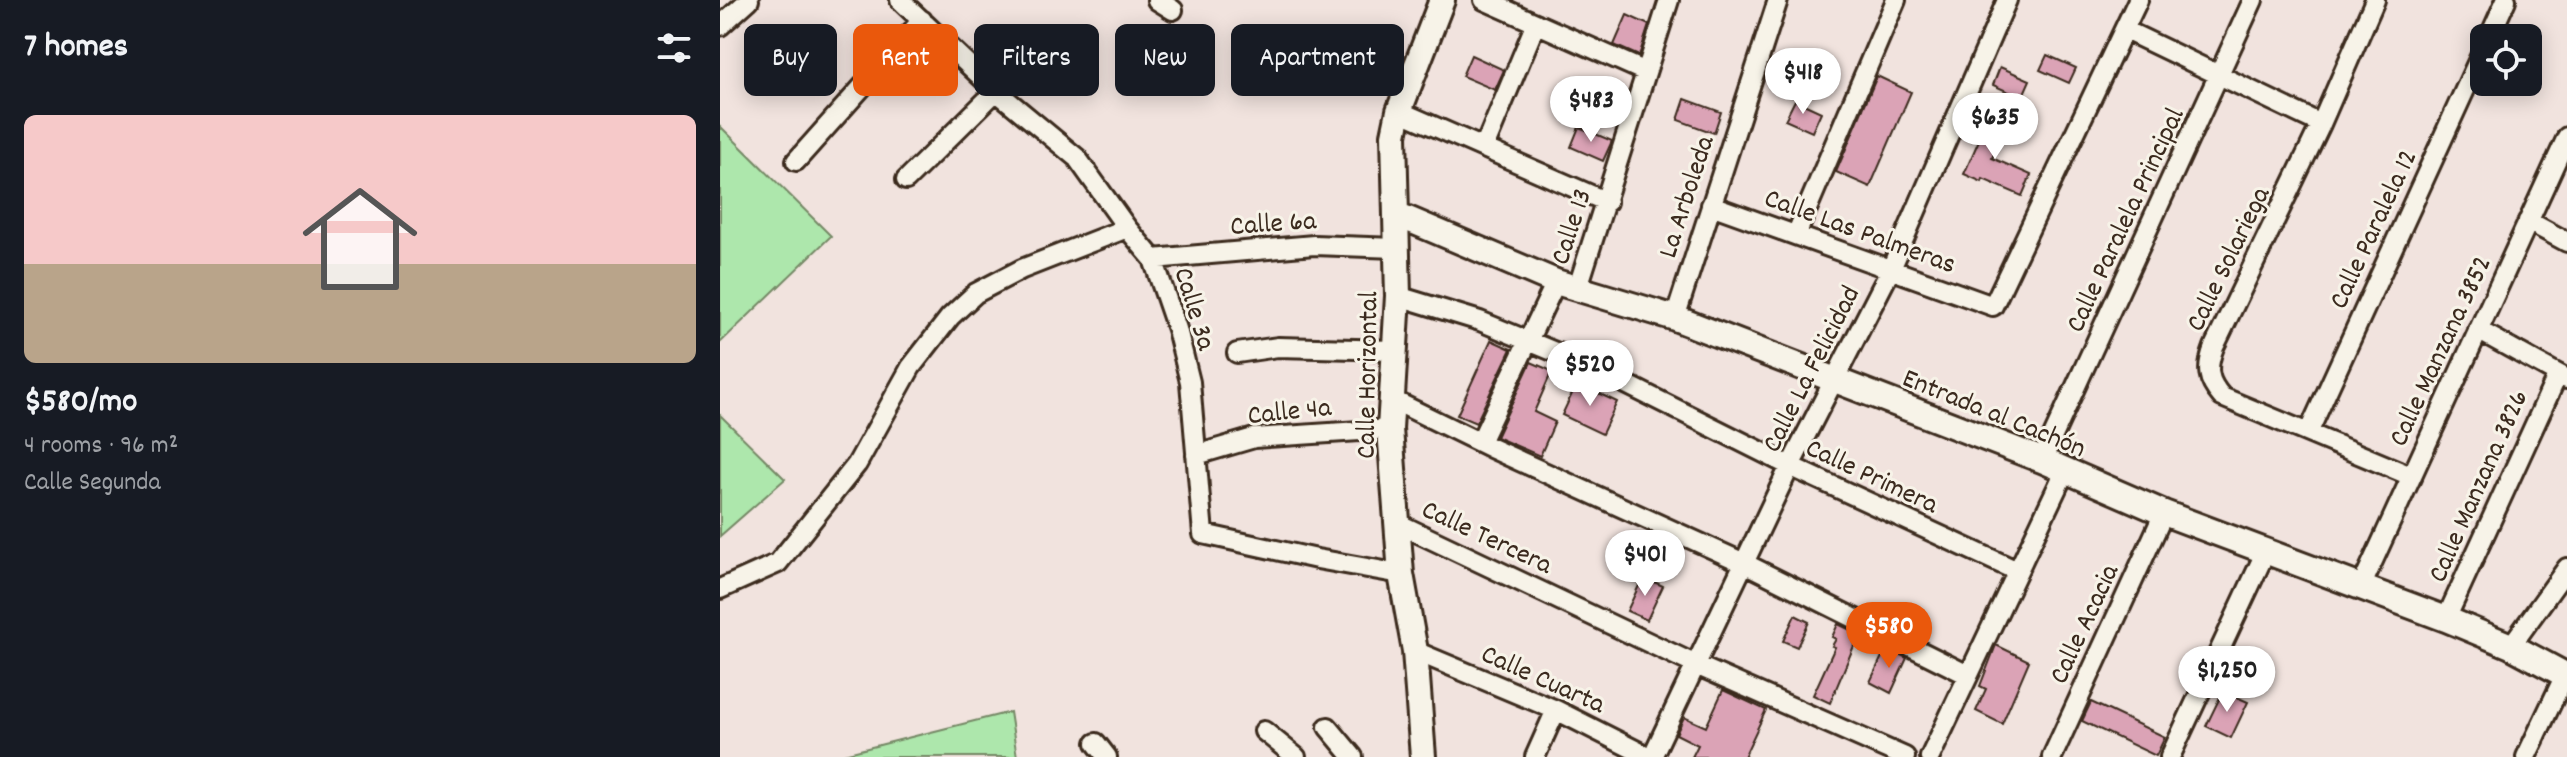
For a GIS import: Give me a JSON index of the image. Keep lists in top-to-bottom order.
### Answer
{
  "streets": {
    "street": [
      "La Arboleda",
      "Calle Paralela Principal",
      "Calle 6a",
      "Calle 13",
      "Calle Paralela 12",
      "Calle Las Palmeras",
      "Calle Solariega",
      "Calle 3a",
      "Calle Manzana 3852",
      "Calle La Felicidad",
      "Calle Horizontal",
      "Calle 4a",
      "Entrada al Cachón",
      "Calle Primera",
      "Calle Manzana 3826",
      "Calle Tercera",
      "Calle Acacia",
      "Calle Cuarta"
    ]
  },
  "crossings": [
    ["La Arboleda", "Calle Las Palmeras"],
    ["La Arboleda", "Entrada al Cachón"],
    ["Calle Paralela Principal", "Entrada al Cachón"],
    ["Calle 6a", "Calle 3a"],
    ["Calle 6a", "Calle Horizontal"],
    ["Calle 13", "Entrada al Cachón"],
    ["Calle 13", "Calle Primera"],
    ["Calle Paralela 12", "Calle Solariega"],
    ["Calle Las Palmeras", "Calle La Felicidad"],
    ["Calle Solariega", "Calle Manzana 3852"],
    ["Calle 3a", "Calle Horizontal"],
    ["Calle 3a", "Calle 4a"],
    ["Calle Manzana 3852", "Entrada al Cachón"],
    ["Calle La Felicidad", "Entrada al Cachón"],
    ["Calle La Felicidad", "Calle Primera"],
    ["Calle La Felicidad", "Calle Tercera"],
    ["Calle La Felicidad", "Calle Cuarta"],
    ["Calle Horizontal", "Calle 4a"],
    ["Calle Horizontal", "Entrada al Cachón"],
    ["Calle Horizontal", "Calle Primera"],
    ["Calle Horizontal", "Calle Tercera"],
    ["Calle Horizontal", "Calle Cuarta"],
    ["Entrada al Cachón", "Calle Manzana 3826"],
    ["Entrada al Cachón", "Calle Acacia"]
  ],
  "page": {
    "heading": "7 homes",
    "chip": [
      "Buy",
      "Rent",
      "Filters",
      "New",
      "Apartment"
    ],
    "price": [
      "$418",
      "$483",
      "$635",
      "$520",
      "$401",
      "$580",
      "$1,250"
    ],
    "list": [
      {
        "name": "$580/mo",
        "note": "4 rooms · 96 m² · Calle Segunda"
      }
    ]
  }
}
